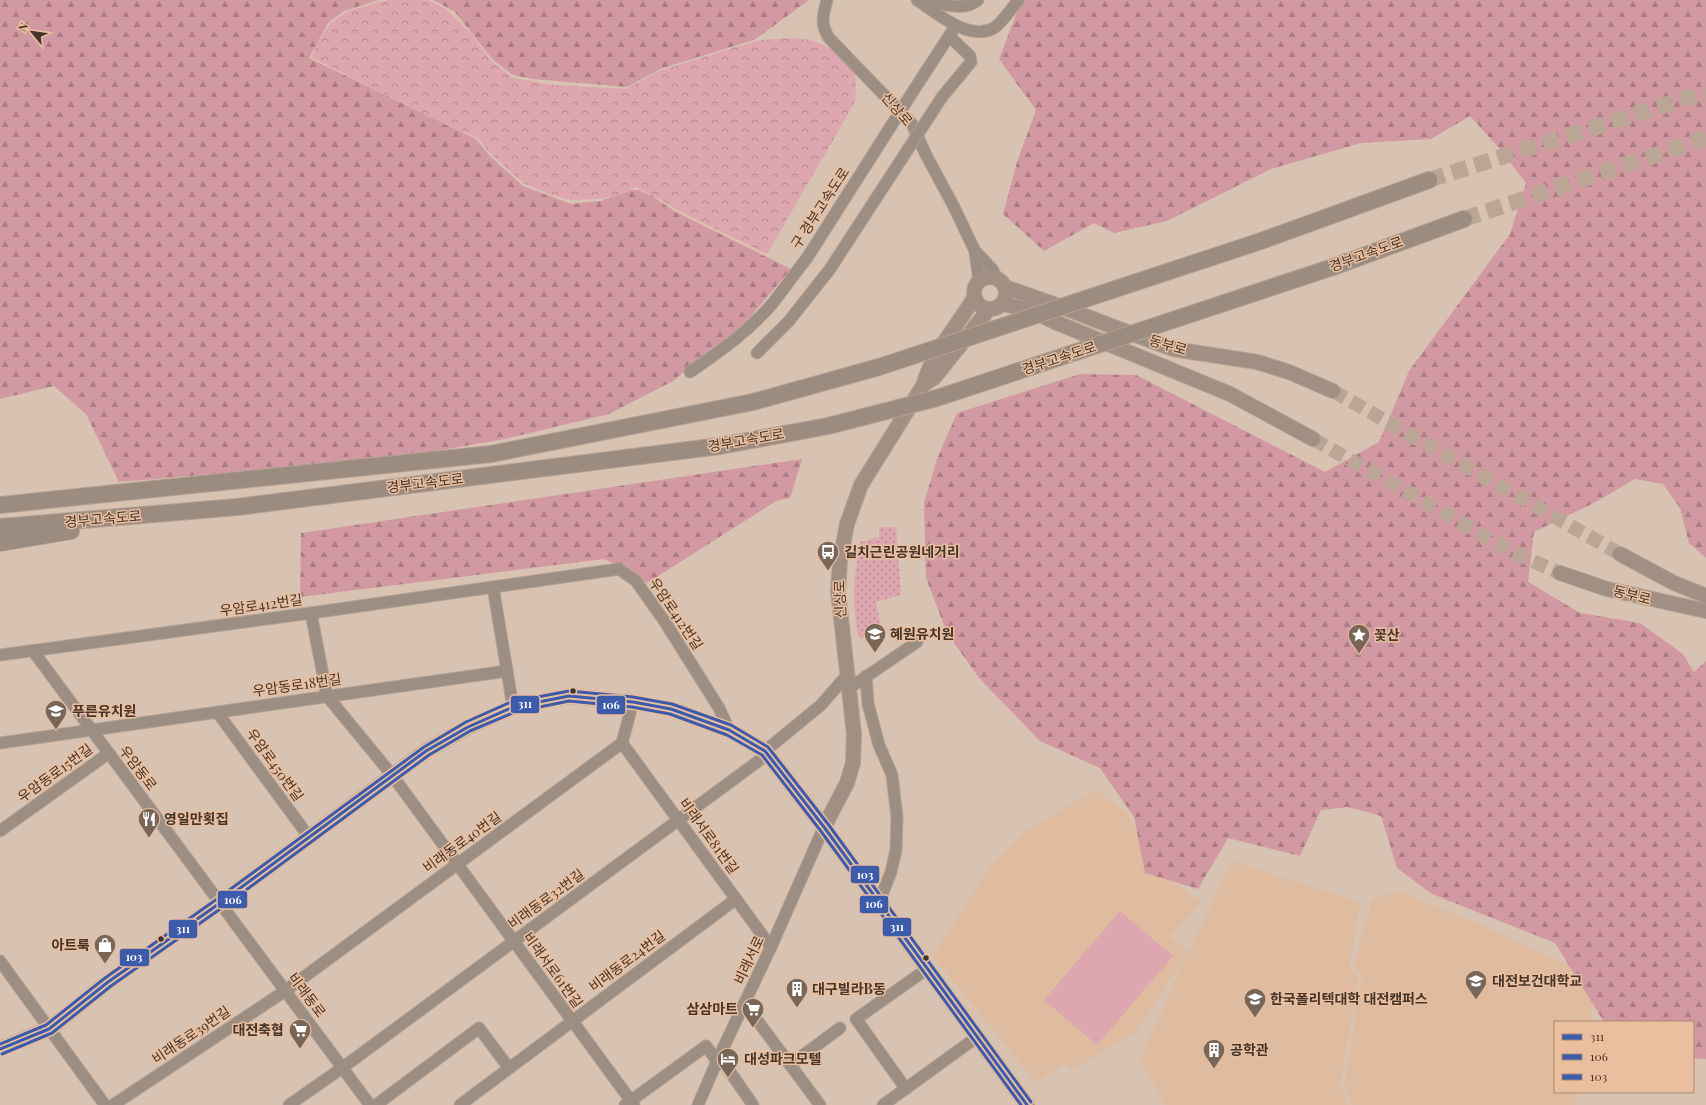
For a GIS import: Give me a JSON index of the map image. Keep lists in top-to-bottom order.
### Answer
{
  "streets": {
    "highway": ["경부고속도로"],
    "main road": ["신상로", "동부로"],
    "street": [
      "구 경부고속도로",
      "우암로412번길",
      "우암동로18번길",
      "우암로450번길",
      "우암동로",
      "우암동로15번길",
      "비래서로81번길",
      "비래동로40번길",
      "비래동로32번길",
      "비래서로",
      "비래동로24번길",
      "비래서로61번길",
      "비래동로",
      "비래동로39번길"
    ]
  },
  "crossings": [
    ["신상로", "비래동로32번길"],
    ["신상로", "비래서로"],
    ["우암로412번길", "우암동로"],
    ["우암동로18번길", "우암로450번길"],
    ["우암동로18번길", "우암동로"],
    ["우암동로18번길", "비래서로61번길"],
    ["우암동로", "우암동로15번길"],
    ["우암동로", "비래동로"],
    ["비래서로81번길", "비래동로40번길"],
    ["비래서로81번길", "비래동로32번길"],
    ["비래서로81번길", "비래서로"],
    ["비래서로81번길", "비래동로24번길"],
    ["비래동로40번길", "비래서로61번길"],
    ["비래동로40번길", "비래동로"],
    ["비래동로40번길", "비래동로39번길"],
    ["비래동로32번길", "비래서로61번길"],
    ["비래동로32번길", "비래동로"],
    ["비래동로24번길", "비래서로61번길"],
    ["비래동로", "비래동로39번길"]
  ],
  "places": {
    "bus stop": ["길치근린공원네거리"],
    "school or university": [
      "혜원유치원",
      "푸른유치원",
      "대전보건대학교",
      "한국폴리텍대학 대전캠퍼스"
    ],
    "place": ["꽃산"],
    "restaurant": ["영일만횟집"],
    "shop": ["아트룩"],
    "building": ["대구빌라B동", "공학관"],
    "supermarket": ["삼삼마트", "대전축협"],
    "hotel": ["대성파크모텔"]
  },
  "lines": ["transit line 103", "transit line 311", "transit line 106"],
  "legend": ["311", "106", "103"],
  "north": "top left"
}
